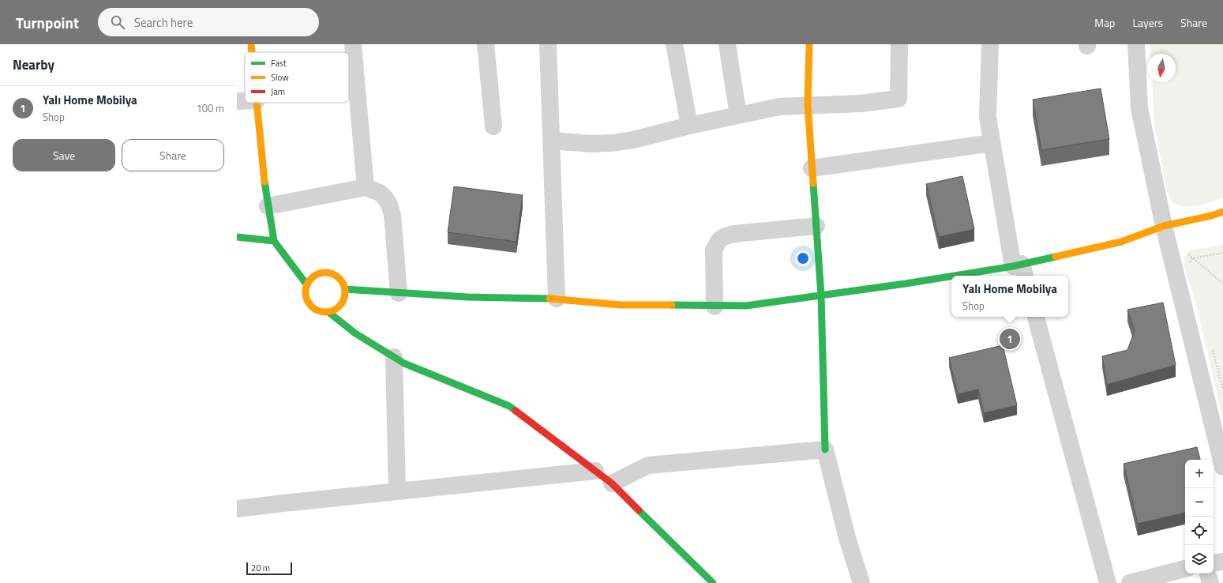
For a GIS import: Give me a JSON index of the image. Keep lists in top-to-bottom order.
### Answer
{
  "legend": ["Fast", "Slow", "Jam"],
  "scale_bar": "20 m",
  "north": "bottom",
  "page": {
    "header": "Turnpoint",
    "search": "Search here",
    "nav": ["Map", "Layers", "Share"],
    "heading": "Nearby",
    "list": [
      {
        "mark": "1",
        "name": "Yalı Home Mobilya",
        "note": "Shop",
        "value": "100 m"
      }
    ],
    "buttons": ["Save", "Share"],
    "popup": ["Yalı Home Mobilya", "Shop"],
    "pins": "1",
    "map_buttons": ["+", "−"],
    "scale": "20 m"
  }
}
